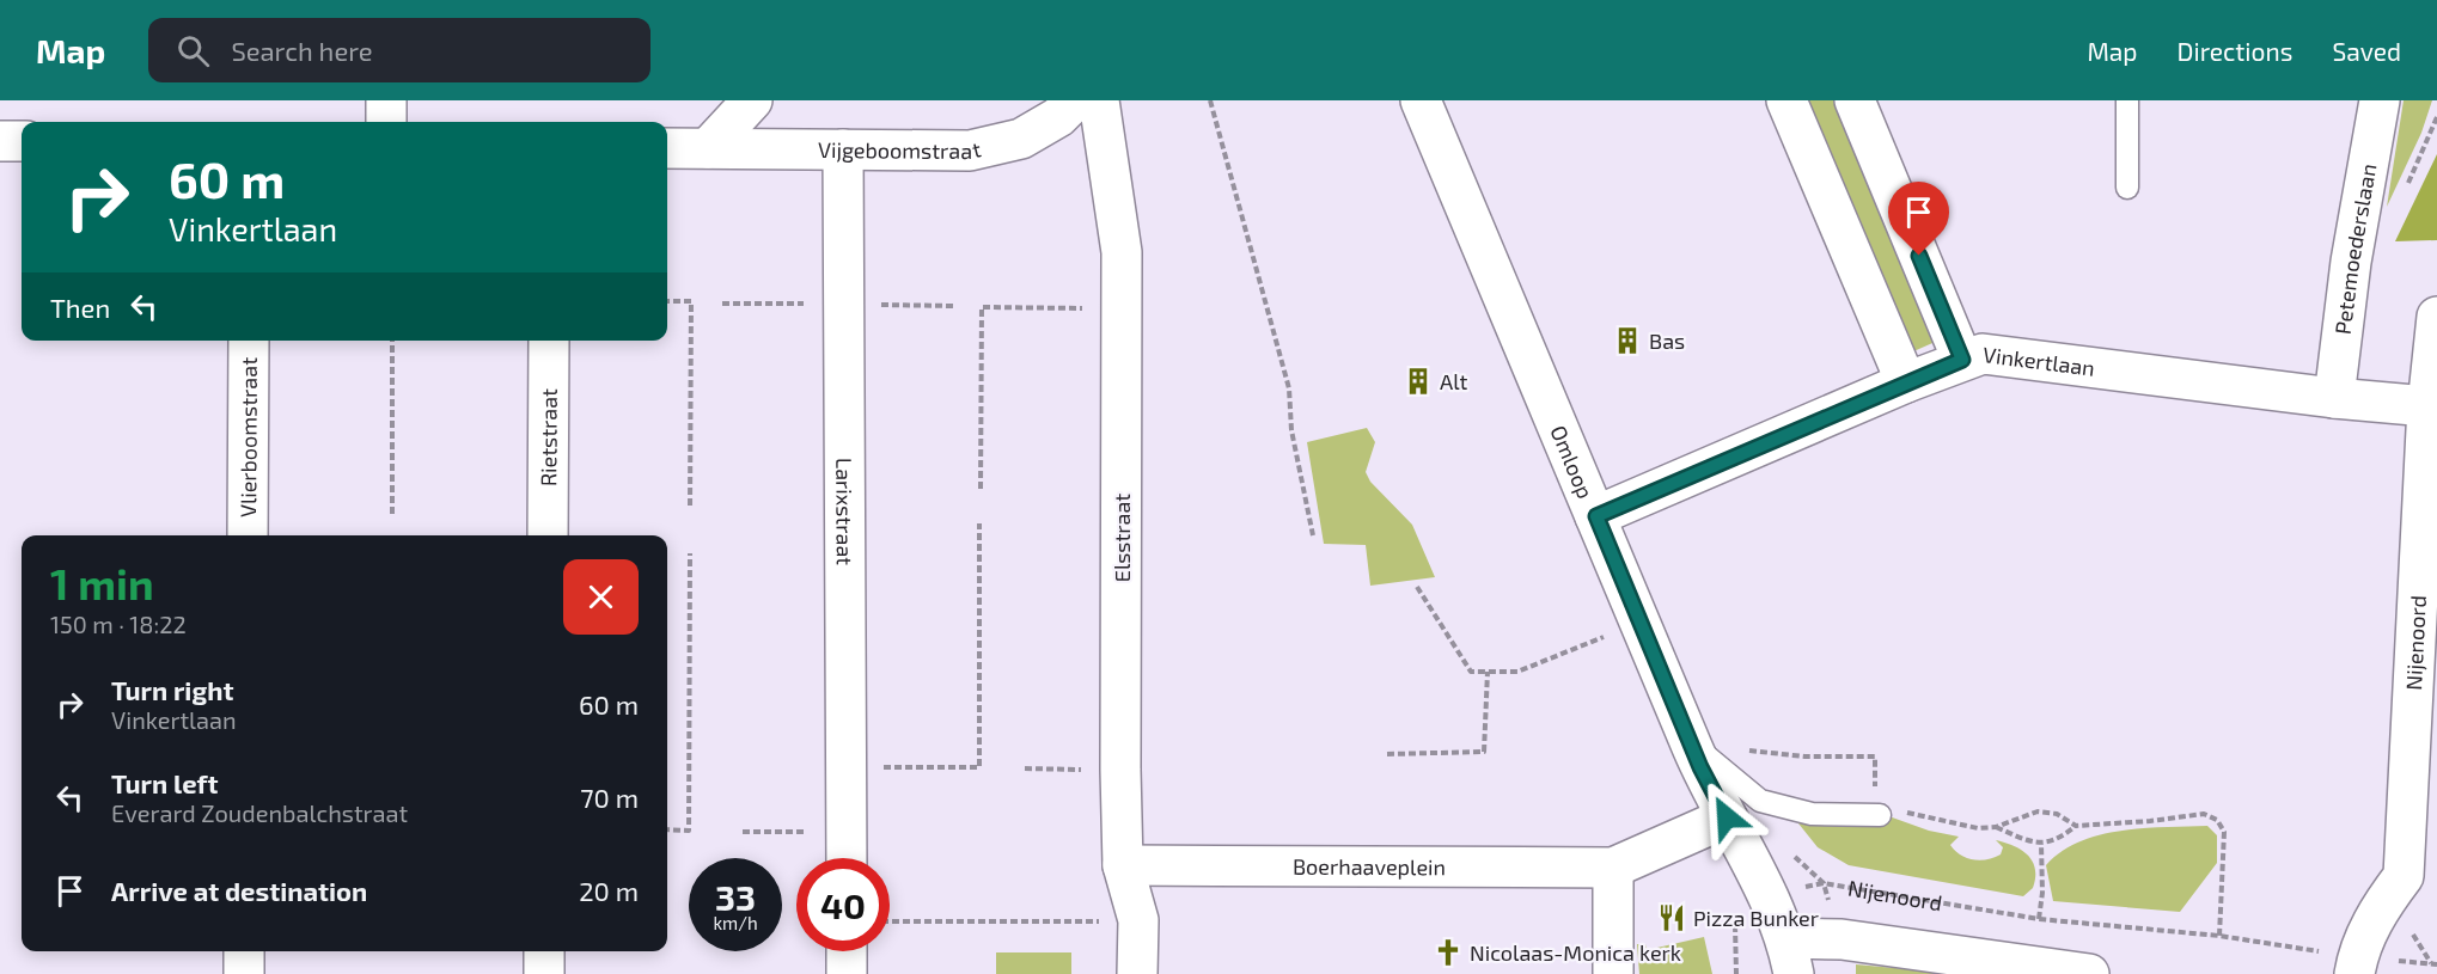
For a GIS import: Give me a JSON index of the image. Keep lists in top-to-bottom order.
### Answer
{
  "streets": {
    "street": [
      "Vijgeboomstraat",
      "Petemoederslaan",
      "Vinkertlaan",
      "Vlierboomstraat",
      "Rietstraat",
      "Omloop",
      "Larixstraat",
      "Elsstraat",
      "Nijenoord",
      "Boerhaaveplein"
    ]
  },
  "crossings": [
    ["Vijgeboomstraat", "Larixstraat"],
    ["Petemoederslaan", "Vinkertlaan"],
    ["Vinkertlaan", "Omloop"],
    ["Vinkertlaan", "Nijenoord"],
    ["Omloop", "Nijenoord"],
    ["Omloop", "Boerhaaveplein"],
    ["Elsstraat", "Boerhaaveplein"]
  ],
  "places": {
    "building": ["Bas", "Alt"],
    "restaurant": ["Pizza Bunker"],
    "church": ["Nicolaas-Monica kerk"]
  },
  "page": {
    "header": "Map",
    "search": "Search here",
    "nav": ["Map", "Directions", "Saved"],
    "turn": ["60 m", "Vinkertlaan"],
    "then": "Then",
    "heading": ["1 min", "150 m · 18:22"],
    "list": [
      {
        "name": "Turn right",
        "note": "Vinkertlaan",
        "value": "60 m"
      },
      {
        "name": "Turn left",
        "note": "Everard Zoudenbalchstraat",
        "value": "70 m"
      },
      {
        "name": "Arrive at destination",
        "value": "20 m"
      }
    ],
    "speed": "33 km/h",
    "limit": "40"
  }
}
